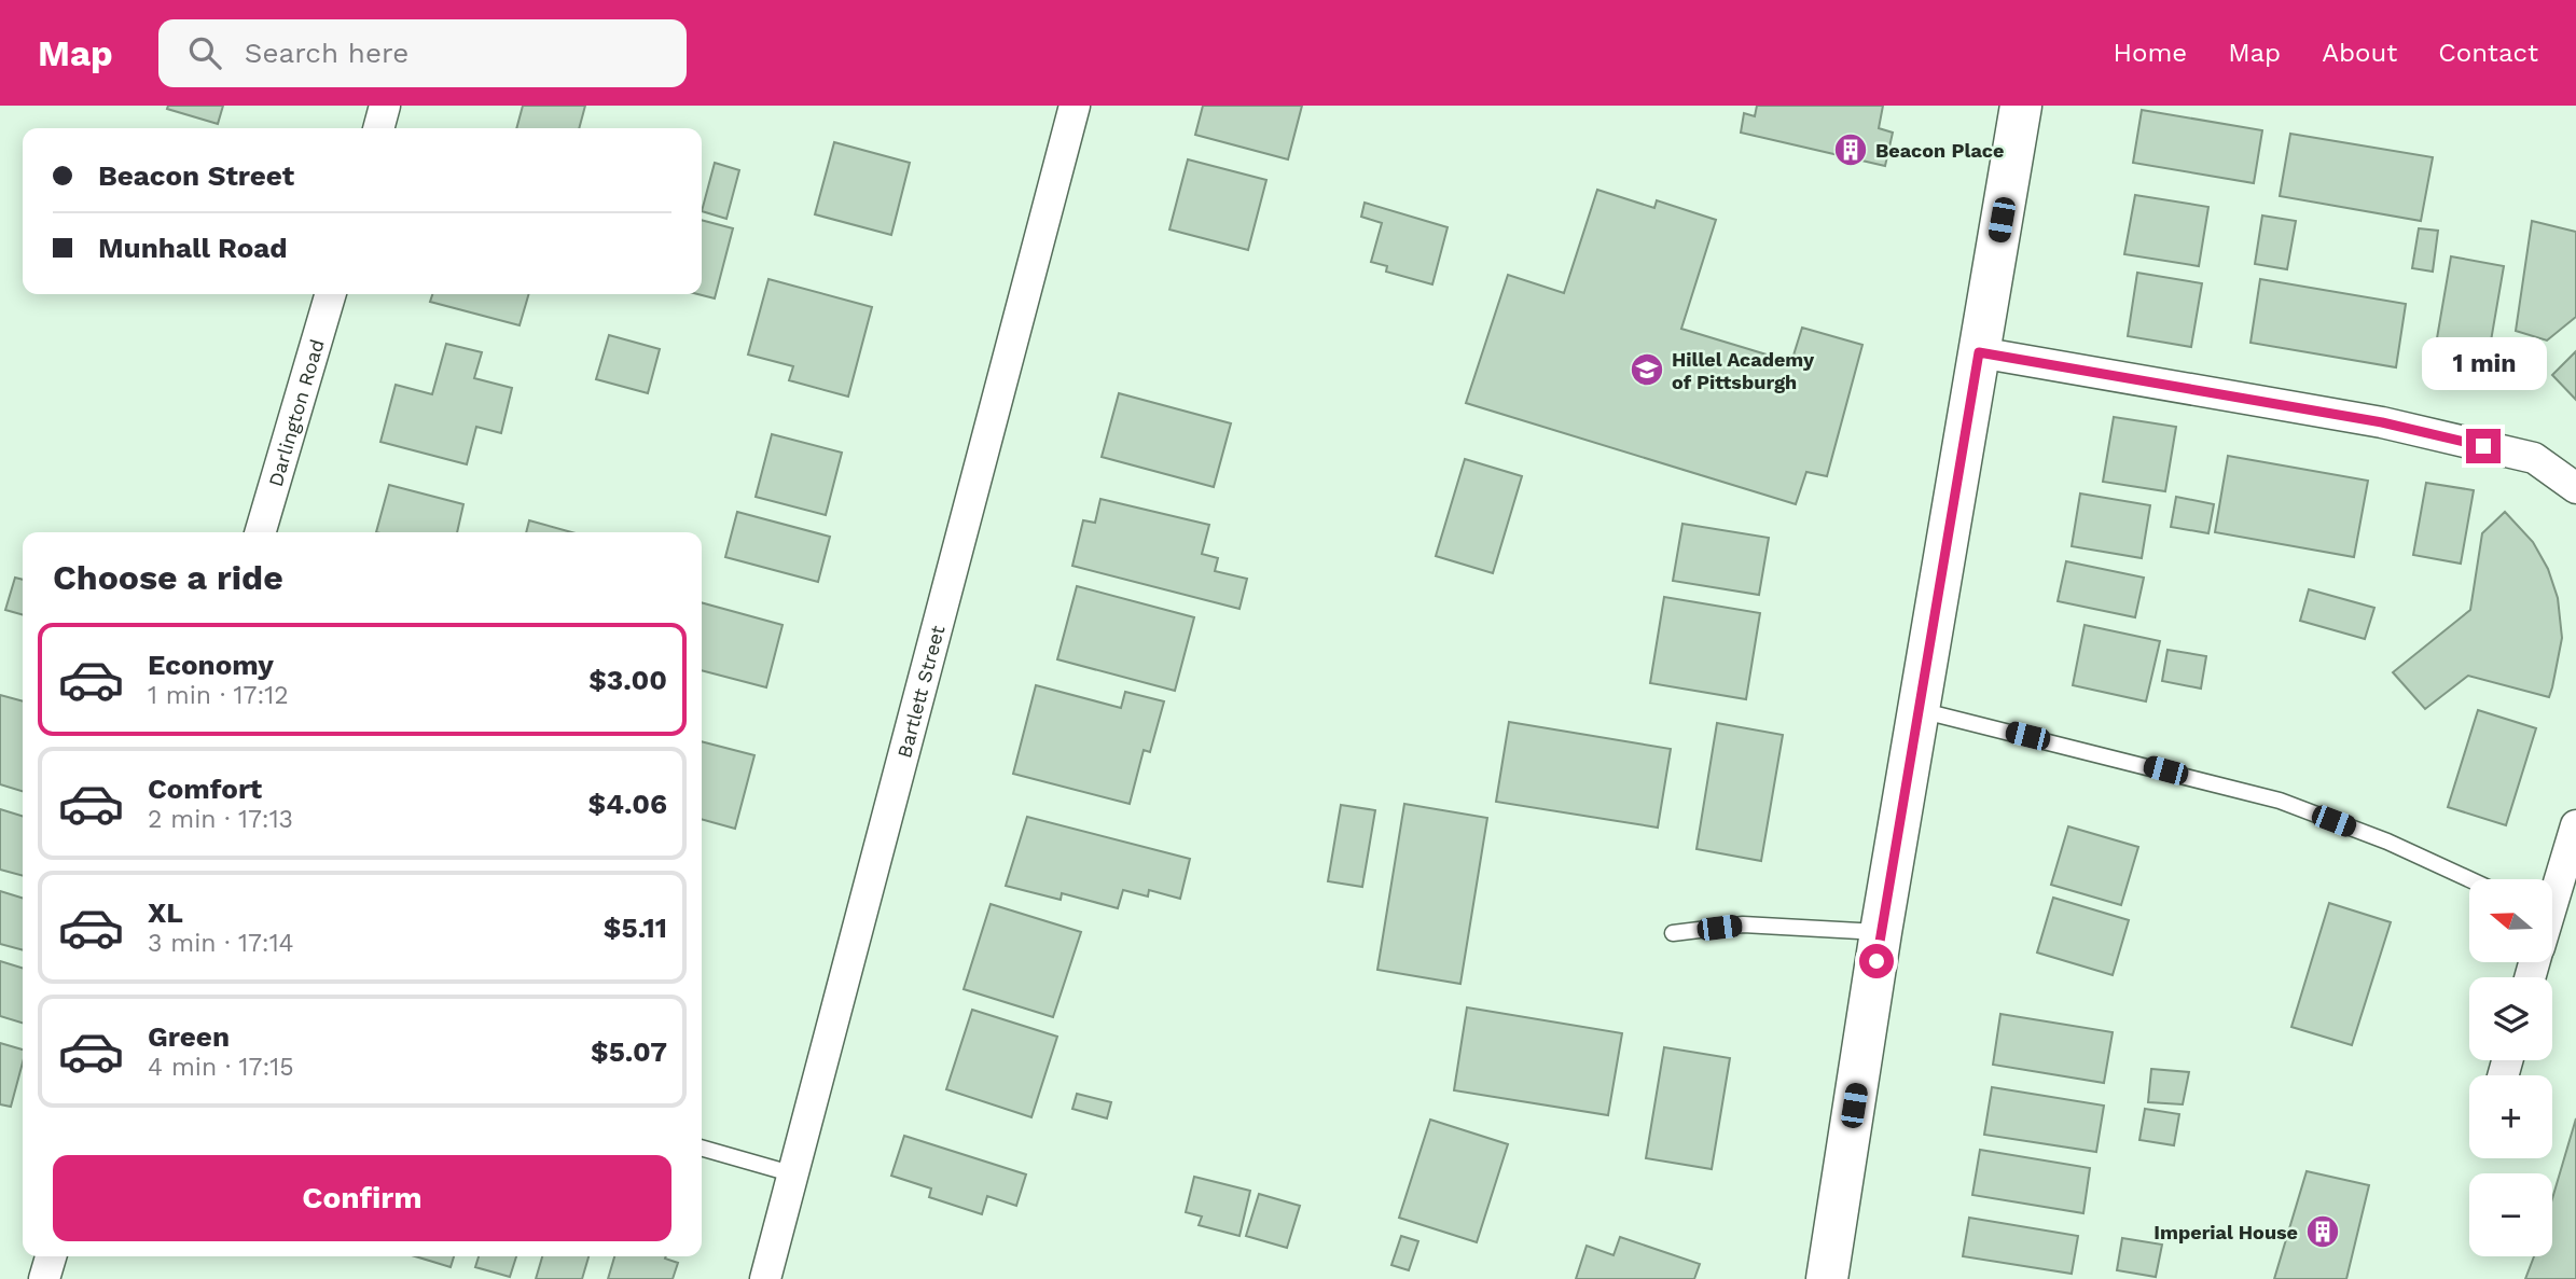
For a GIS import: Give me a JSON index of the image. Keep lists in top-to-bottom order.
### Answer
{
  "streets": {
    "street": ["Darlington Road", "Bartlett Street"]
  },
  "places": {
    "building": ["Beacon Place", "Imperial House"],
    "school or university": ["Hillel Academy of Pittsburgh"]
  },
  "north": "left",
  "page": {
    "header": "Map",
    "search": "Search here",
    "nav": [
      "Home",
      "Map",
      "About",
      "Contact"
    ],
    "banner": ["Beacon Street", "Munhall Road"],
    "bubble": "1 min",
    "heading": "Choose a ride",
    "list": [
      {
        "name": "Economy",
        "note": "1 min · 17:12",
        "value": "$3.00"
      },
      {
        "name": "Comfort",
        "note": "2 min · 17:13",
        "value": "$4.06"
      },
      {
        "name": "XL",
        "note": "3 min · 17:14",
        "value": "$5.11"
      },
      {
        "name": "Green",
        "note": "4 min · 17:15",
        "value": "$5.07"
      }
    ],
    "map_buttons": ["+", "−"],
    "buttons": "Confirm"
  }
}
